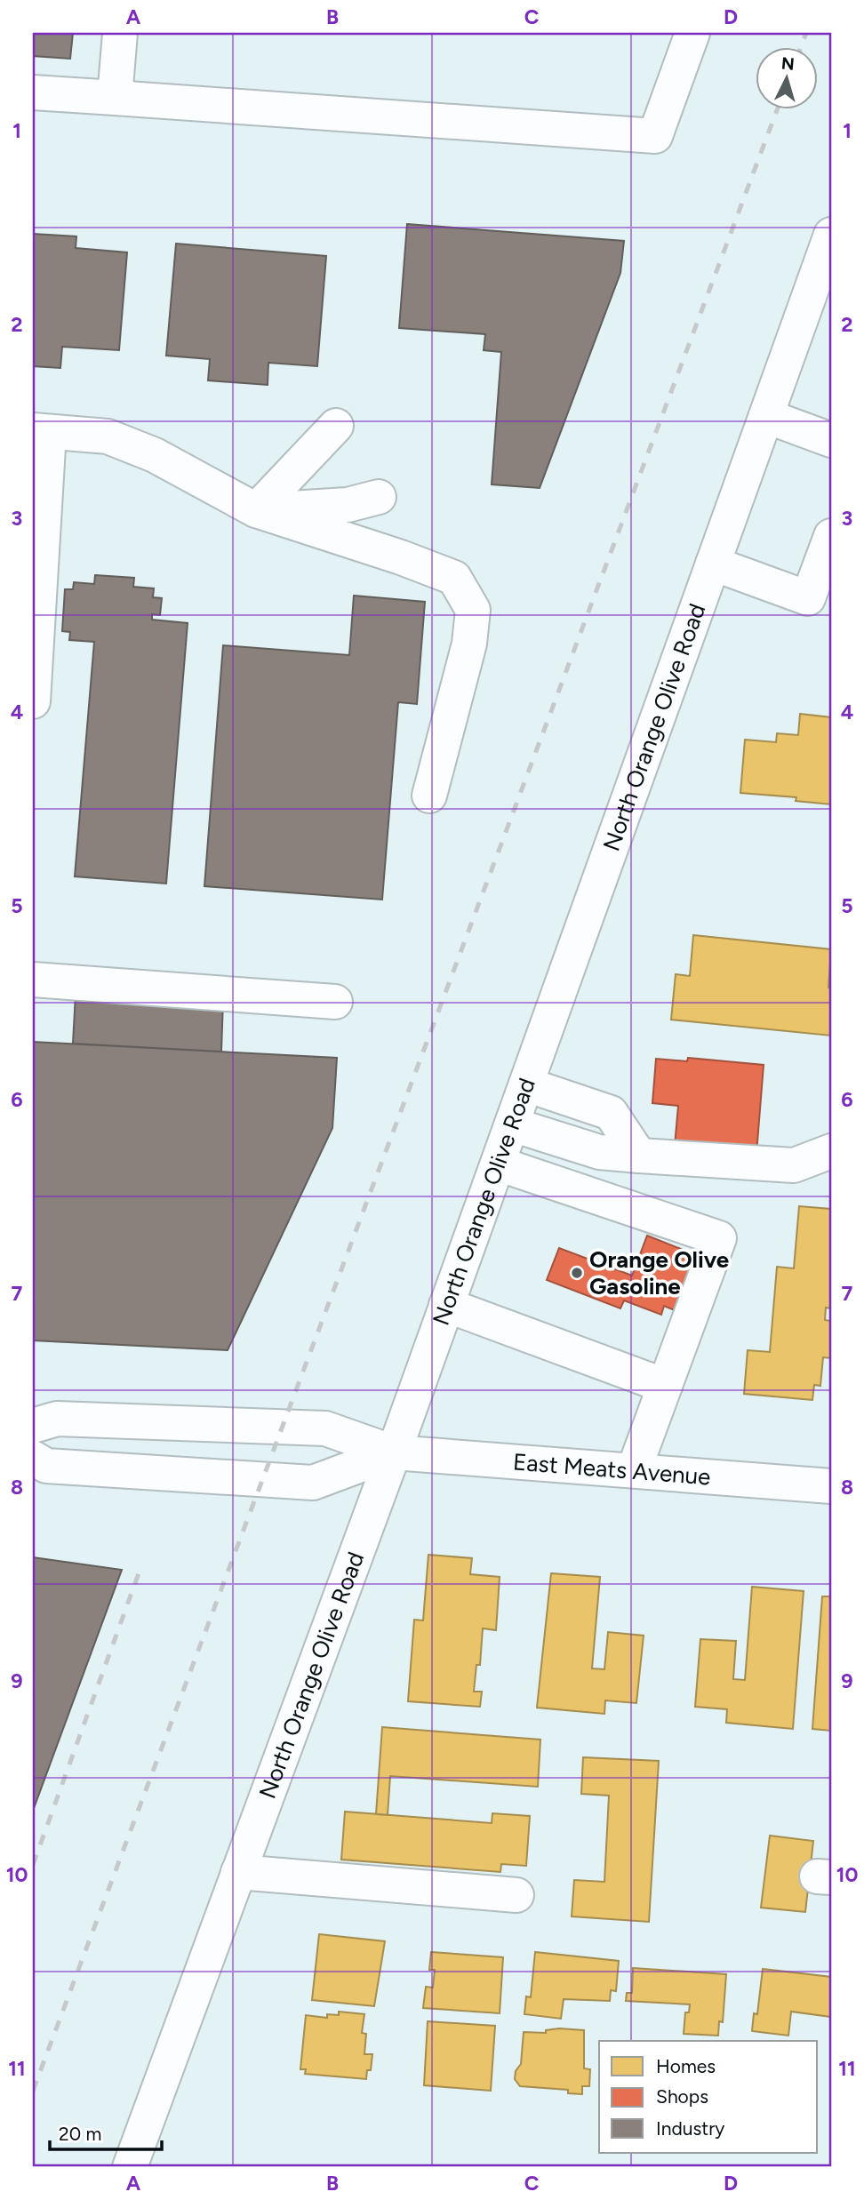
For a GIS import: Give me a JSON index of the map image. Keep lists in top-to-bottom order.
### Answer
{
  "streets": {
    "street": ["North Orange Olive Road", "East Meats Avenue"]
  },
  "crossings": [
    ["North Orange Olive Road", "East Meats Avenue"]
  ],
  "places": ["Orange Olive Gasoline"],
  "legend": ["Homes", "Shops", "Industry"],
  "scale_bar": "20 m",
  "north": "top",
  "grid": {
    "columns": [
      "A",
      "B",
      "C",
      "D"
    ],
    "rows": [
      "1",
      "2",
      "3",
      "4",
      "5",
      "6",
      "7",
      "8",
      "9",
      "10",
      "11"
    ]
  }
}
